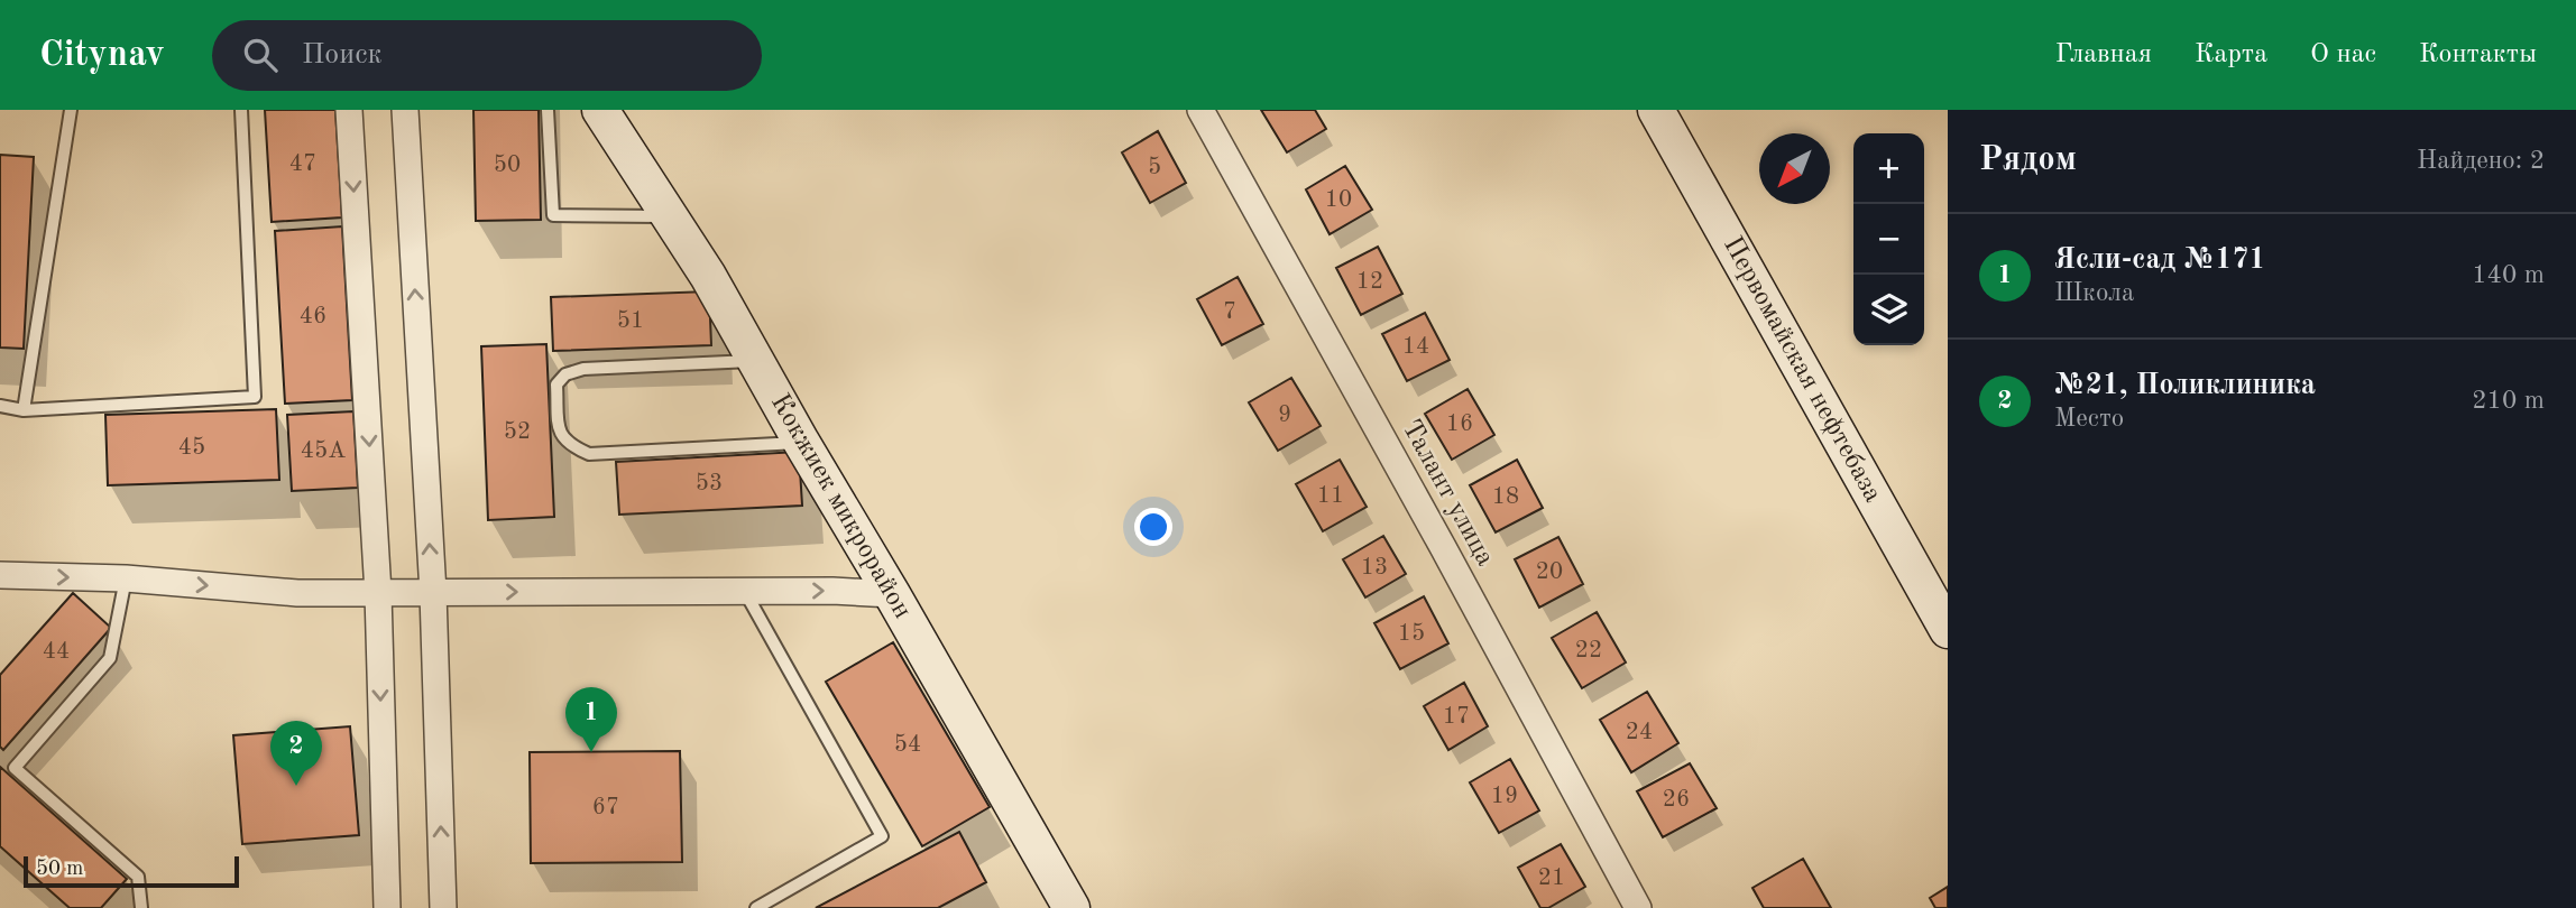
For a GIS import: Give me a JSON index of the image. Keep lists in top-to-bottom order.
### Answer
{
  "streets": {
    "street": ["Первомайская нефтебаза", "Талант улица", "Кокжиек микрорайон"]
  },
  "house_numbers": [
    "47",
    "50",
    "5",
    "10",
    "12",
    "7",
    "46",
    "51",
    "14",
    "9",
    "16",
    "52",
    "45",
    "45А",
    "53",
    "11",
    "18",
    "13",
    "20",
    "15",
    "22",
    "44",
    "17",
    "24",
    "54",
    "19",
    "26",
    "67",
    "21"
  ],
  "scale_bar": "50 m",
  "north": "bottom left",
  "page": {
    "header": "Citynav",
    "search": "Поиск",
    "nav": [
      "Главная",
      "Карта",
      "О нас",
      "Контакты"
    ],
    "heading": ["Рядом", "Найдено: 2"],
    "map_buttons": ["+", "−"],
    "list": [
      {
        "mark": "1",
        "name": "Ясли-сад №171",
        "note": "Школа",
        "value": "140 m"
      },
      {
        "mark": "2",
        "name": "№21, Поликлиника",
        "note": "Место",
        "value": "210 m"
      }
    ],
    "pins": ["1", "2"],
    "scale": "50 m"
  }
}
